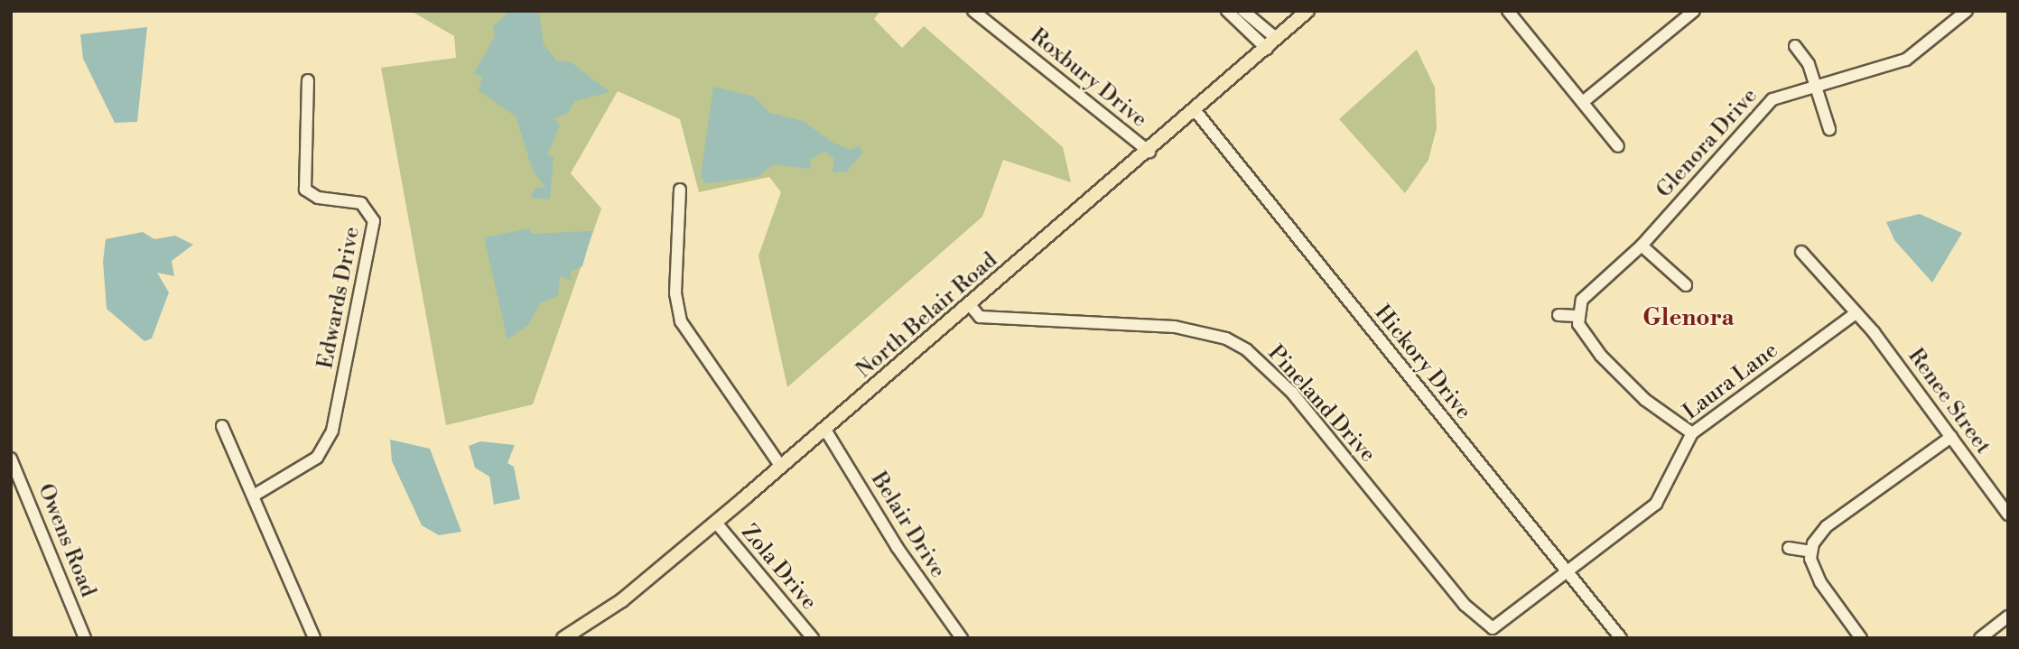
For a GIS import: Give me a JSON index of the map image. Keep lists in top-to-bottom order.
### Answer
{
  "streets": {
    "main road": ["North Belair Road"],
    "street": [
      "Roxbury Drive",
      "Glenora Drive",
      "Edwards Drive",
      "Hickory Drive",
      "Laura Lane",
      "Renee Street",
      "Pineland Drive",
      "Belair Drive",
      "Owens Road",
      "Zola Drive"
    ]
  },
  "crossings": [
    ["Roxbury Drive", "North Belair Road"],
    ["North Belair Road", "Hickory Drive"],
    ["North Belair Road", "Pineland Drive"],
    ["North Belair Road", "Belair Drive"],
    ["North Belair Road", "Zola Drive"],
    ["Hickory Drive", "Laura Lane"],
    ["Hickory Drive", "Pineland Drive"],
    ["Laura Lane", "Renee Street"],
    ["Laura Lane", "Pineland Drive"]
  ],
  "districts": ["Glenora"]
}
